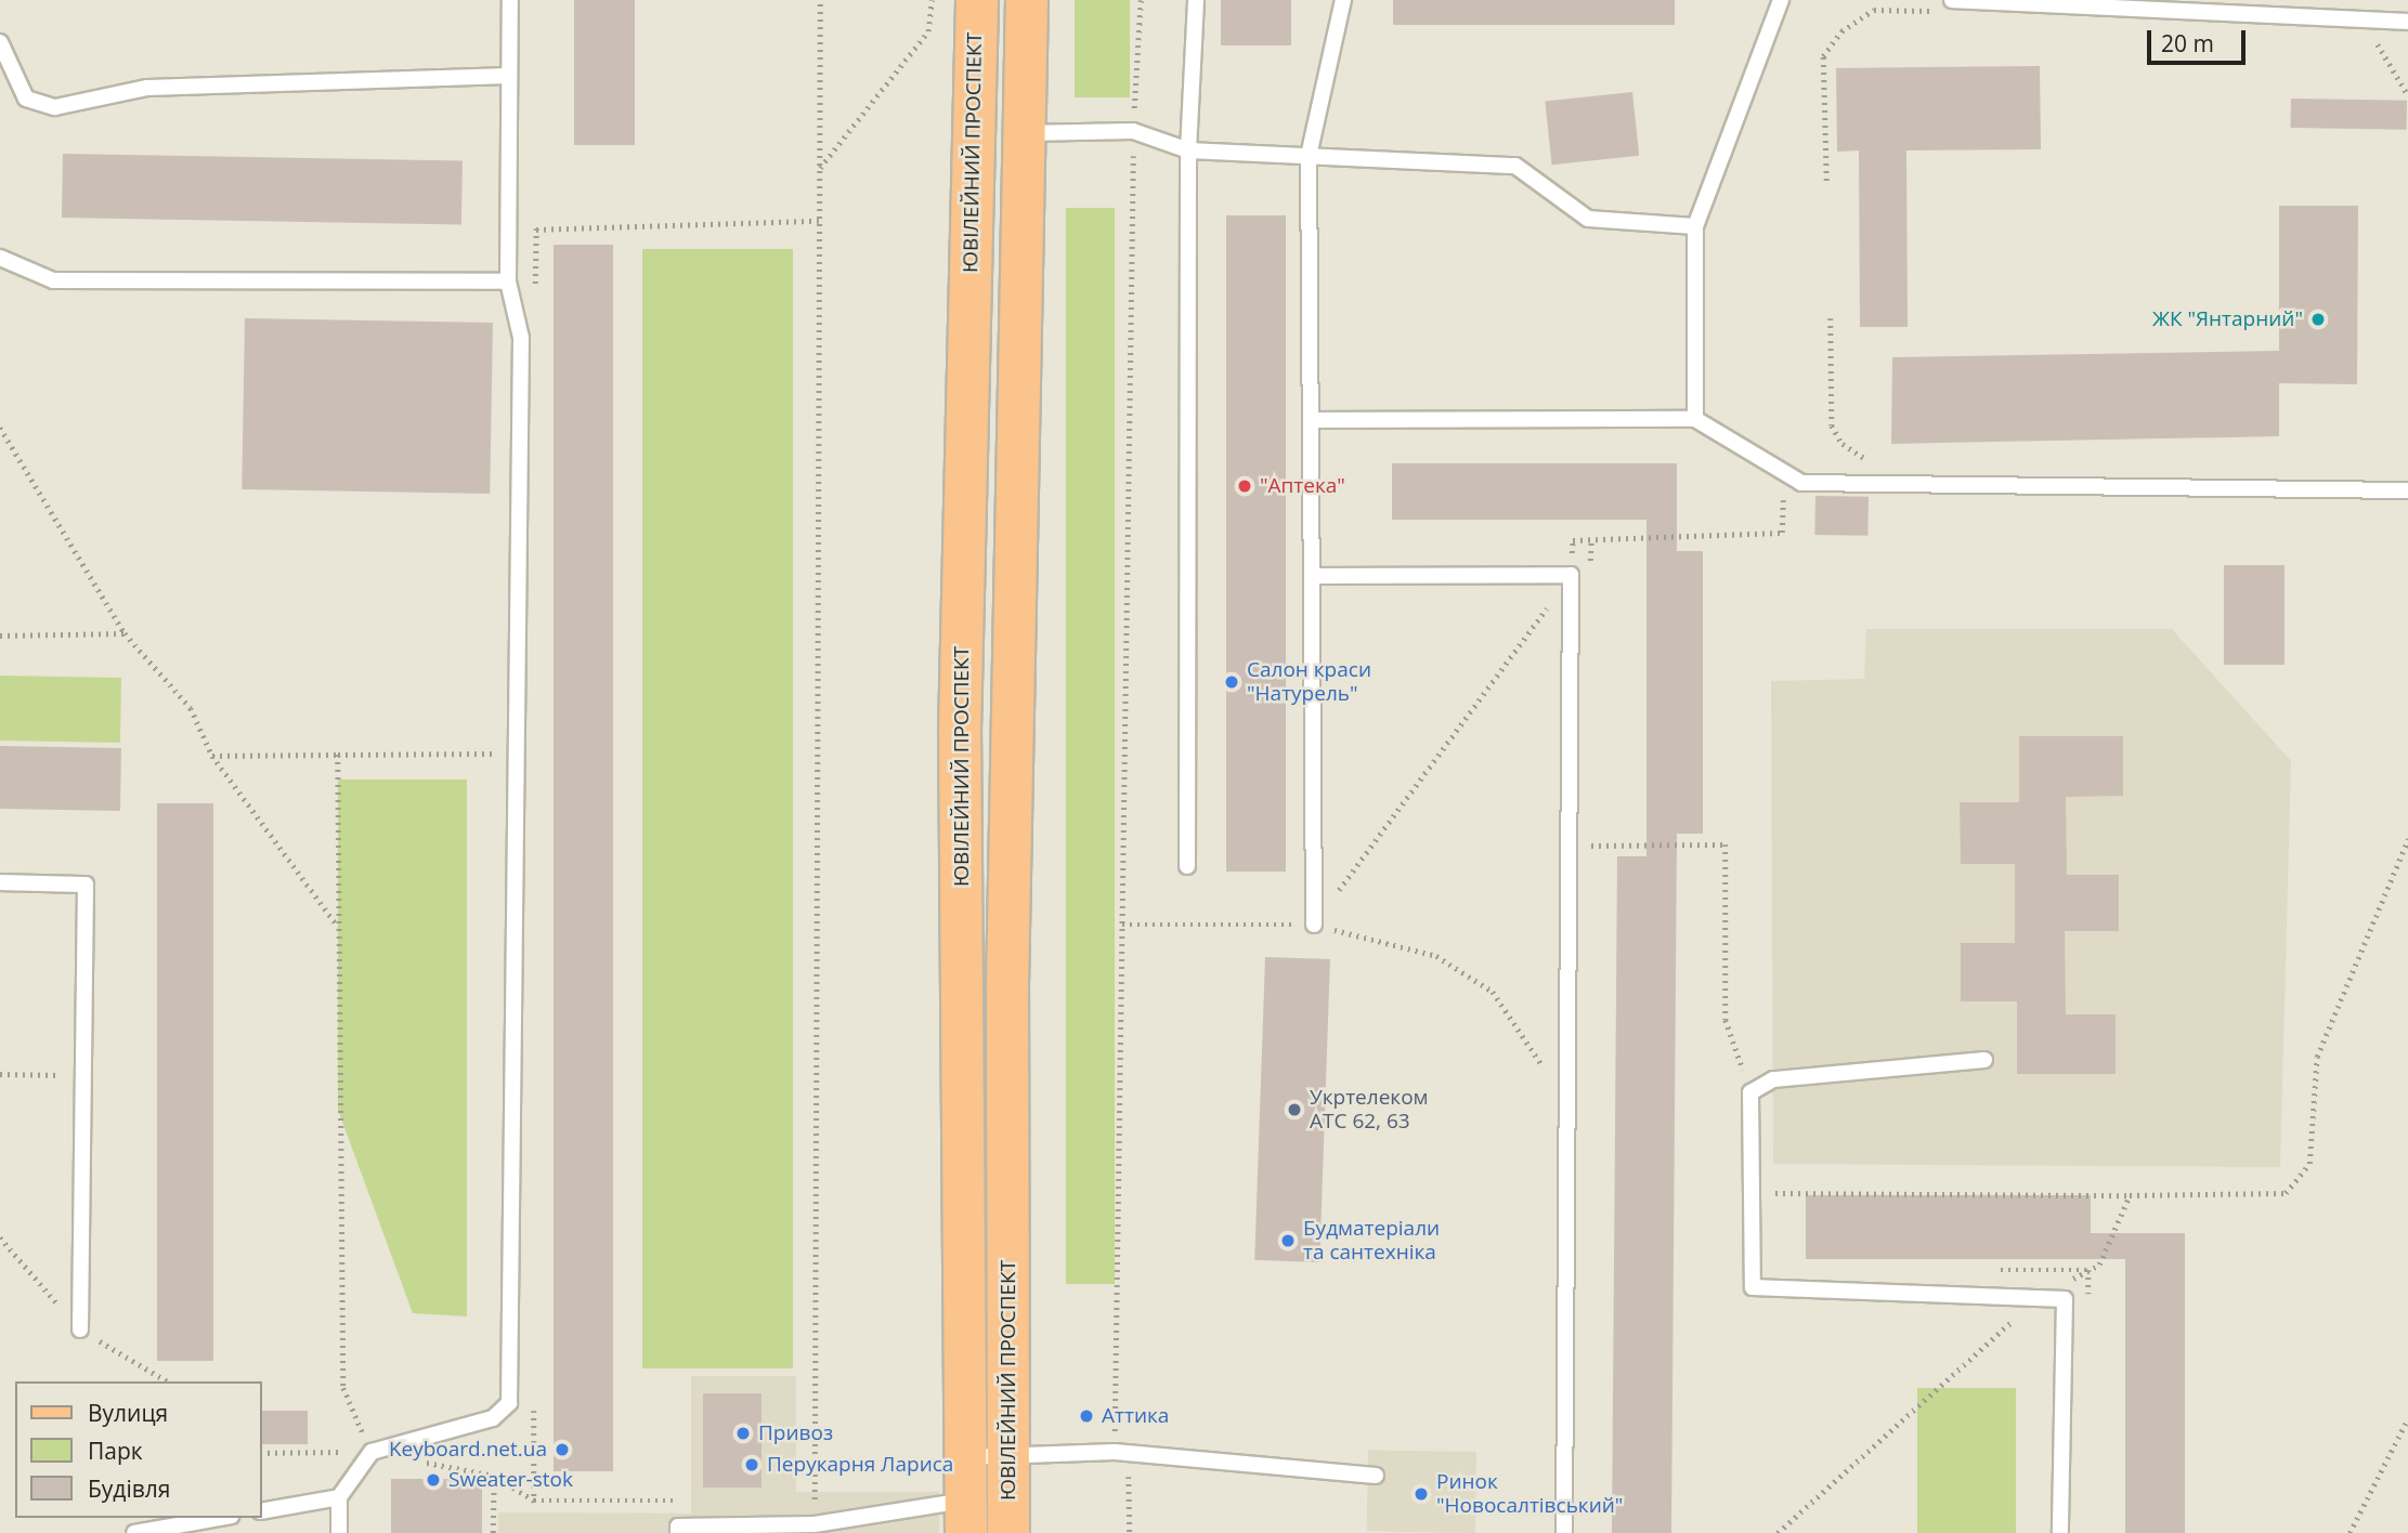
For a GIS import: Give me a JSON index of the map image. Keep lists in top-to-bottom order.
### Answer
{
  "streets": {
    "main road": ["ЮВІЛЕЙНИЙ ПРОСПЕКТ"]
  },
  "places": [
    "ЖК \"Янтарний\"",
    "\"Аптека\"",
    "Салон краси \"Натурель\"",
    "Укртелеком АТС 62, 63",
    "Будматеріали та сантехніка",
    "Аттика",
    "Привоз",
    "Keyboard.net.ua",
    "Перукарня Лариса",
    "Sweater-stok",
    "Ринок \"Новосалтівський\""
  ],
  "legend": ["Вулиця", "Парк", "Будівля"],
  "scale_bar": "20 m"
}
